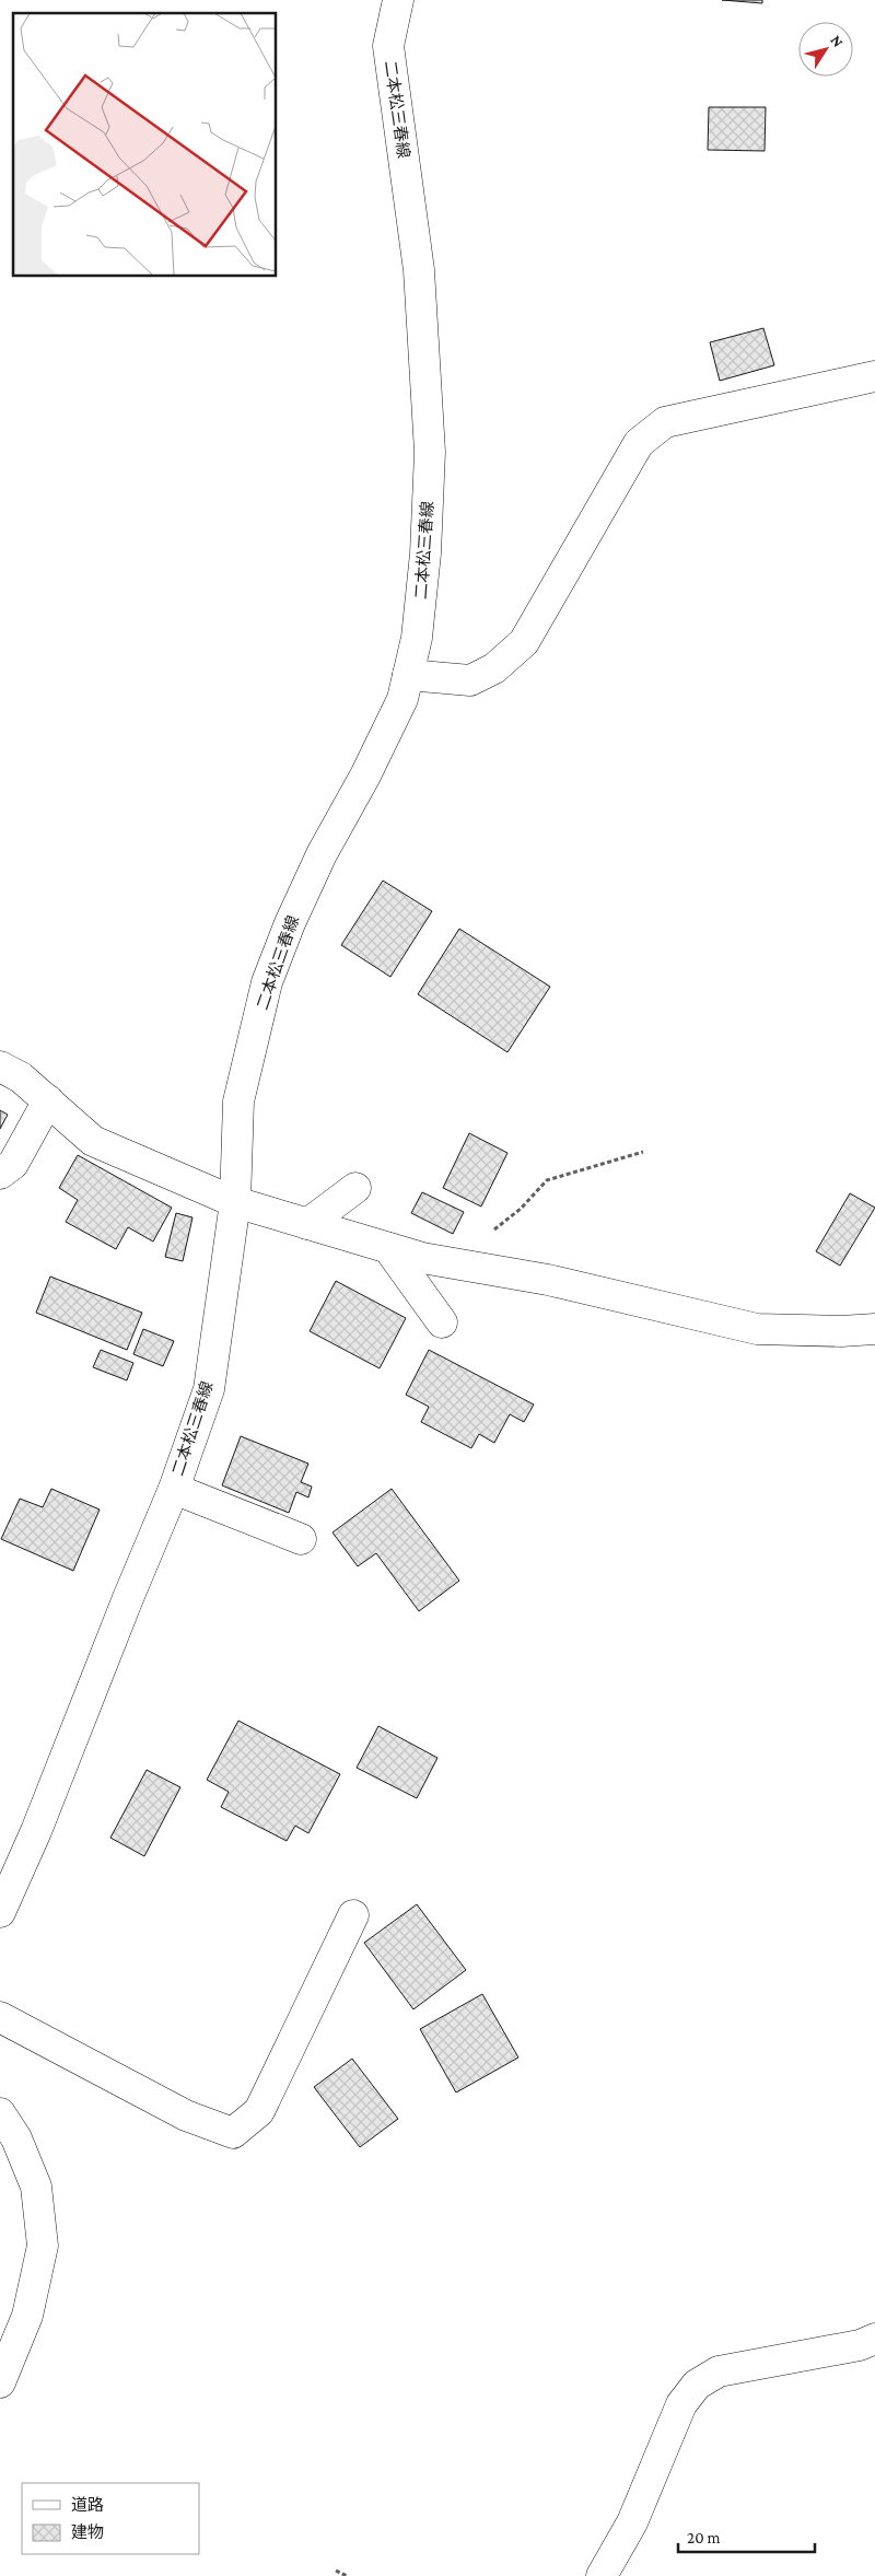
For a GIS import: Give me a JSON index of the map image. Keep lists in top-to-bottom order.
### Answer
{
  "streets": {
    "main road": ["二本松三春線"]
  },
  "legend": ["道路", "建物"],
  "scale_bar": "20 m",
  "north": "top right"
}
